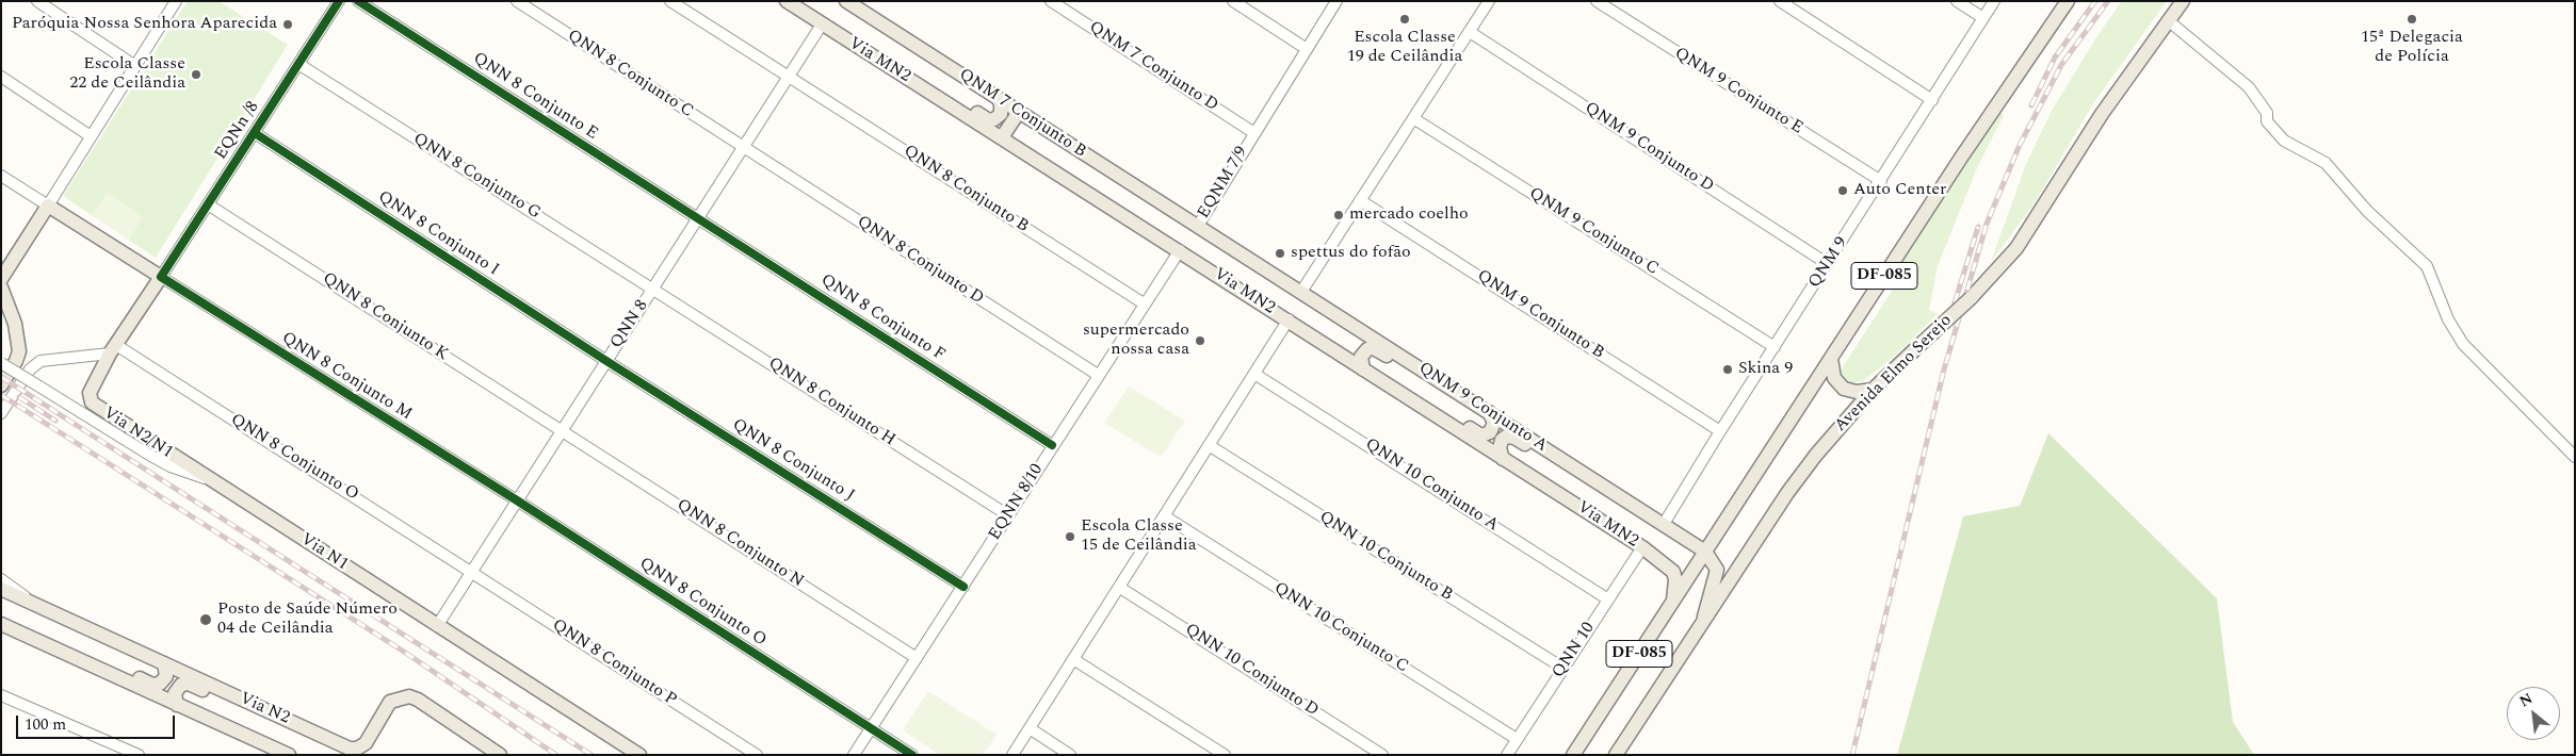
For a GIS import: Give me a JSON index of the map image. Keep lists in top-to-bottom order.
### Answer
{
  "streets": {
    "main road": [
      "Via MN2",
      "QNM 7 Conjunto B",
      "EQNM 7/9",
      "DF-085",
      "Avenida Elmo Serejo",
      "QNM 9 Conjunto A",
      "Via N2/N1",
      "Via N1",
      "Via N2"
    ],
    "street": [
      "QNM 7 Conjunto D",
      "QNN 8 Conjunto C",
      "QNM 9 Conjunto E",
      "QNN 8 Conjunto E",
      "EQNn /8",
      "QNM 9 Conjunto D",
      "QNN 8 Conjunto G",
      "QNN 8 Conjunto B",
      "QNM 9 Conjunto C",
      "QNN 8 Conjunto I",
      "QNN 8 Conjunto D",
      "QNM 9",
      "QNM 9 Conjunto B",
      "QNN 8 Conjunto K",
      "QNN 8 Conjunto F",
      "QNN 8",
      "QNN 8 Conjunto M",
      "QNN 8 Conjunto H",
      "QNN 8 Conjunto O",
      "QNN 8 Conjunto J",
      "QNN 10 Conjunto A",
      "EQNN 8/10",
      "QNN 8 Conjunto N",
      "QNN 10 Conjunto B",
      "QNN 10 Conjunto C",
      "QNN 10",
      "QNN 8 Conjunto P",
      "QNN 10 Conjunto D"
    ]
  },
  "crossings": [
    ["Via MN2", "DF-085"],
    ["Via MN2", "QNN 8"],
    ["Via MN2", "EQNN 8/10"],
    ["Via MN2", "QNN 10"],
    ["QNM 7 Conjunto D", "EQNM 7/9"],
    ["QNN 8 Conjunto C", "QNN 8 Conjunto D"],
    ["QNN 8 Conjunto C", "QNN 8"],
    ["QNM 9 Conjunto E", "QNM 9"],
    ["QNN 8 Conjunto E", "QNN 8 Conjunto F"],
    ["QNN 8 Conjunto E", "QNN 8"],
    ["QNM 7 Conjunto B", "EQNM 7/9"],
    ["EQNn /8", "QNN 8 Conjunto G"],
    ["EQNn /8", "QNN 8 Conjunto I"],
    ["EQNn /8", "QNN 8 Conjunto K"],
    ["EQNn /8", "QNN 8 Conjunto M"],
    ["EQNn /8", "Via N2/N1"],
    ["QNM 9 Conjunto D", "QNM 9"],
    ["QNN 8 Conjunto G", "QNN 8"],
    ["QNN 8 Conjunto G", "QNN 8 Conjunto H"],
    ["EQNM 7/9", "QNM 9 Conjunto A"],
    ["QNN 8 Conjunto B", "QNN 8"],
    ["QNN 8 Conjunto B", "EQNN 8/10"],
    ["QNM 9 Conjunto C", "QNM 9"],
    ["QNN 8 Conjunto I", "QNN 8"],
    ["QNN 8 Conjunto I", "QNN 8 Conjunto J"],
    ["QNN 8 Conjunto D", "QNN 8"],
    ["QNN 8 Conjunto D", "EQNN 8/10"],
    ["QNM 9", "QNM 9 Conjunto B"],
    ["QNM 9", "QNM 9 Conjunto A"],
    ["DF-085", "QNM 9 Conjunto A"],
    ["QNN 8 Conjunto K", "QNN 8"],
    ["QNN 8 Conjunto K", "QNN 8 Conjunto N"],
    ["QNN 8 Conjunto F", "QNN 8"],
    ["QNN 8 Conjunto F", "EQNN 8/10"],
    ["QNN 8", "QNN 8 Conjunto M"],
    ["QNN 8", "QNN 8 Conjunto H"],
    ["QNN 8", "QNN 8 Conjunto O"],
    ["QNN 8", "QNN 8 Conjunto J"],
    ["QNN 8", "QNN 8 Conjunto N"],
    ["QNN 8", "Via N1"],
    ["QNN 8", "QNN 8 Conjunto P"],
    ["QNN 8 Conjunto M", "Via N2/N1"],
    ["QNN 8 Conjunto M", "QNN 8 Conjunto O"],
    ["QNN 8 Conjunto H", "EQNN 8/10"],
    ["Via N2/N1", "QNN 8 Conjunto O"],
    ["Via N2/N1", "Via N1"],
    ["QNN 8 Conjunto O", "EQNN 8/10"],
    ["QNN 8 Conjunto O", "QNN 8 Conjunto P"],
    ["QNN 8 Conjunto J", "EQNN 8/10"],
    ["QNN 10 Conjunto A", "QNN 10"],
    ["EQNN 8/10", "QNN 8 Conjunto N"],
    ["QNN 10 Conjunto B", "QNN 10"],
    ["QNN 10 Conjunto C", "QNN 10"]
  ],
  "places": [
    "Escola Classe 19 de Ceilândia",
    "15ª Delegacia de Polícia",
    "Paróquia Nossa Senhora Aparecida",
    "Escola Classe 22 de Ceilândia",
    "Auto Center",
    "mercado coelho",
    "spettus do fofão",
    "supermercado nossa casa",
    "Skina 9",
    "Escola Classe 15 de Ceilândia",
    "Posto de Saúde Número 04 de Ceilândia"
  ],
  "scale_bar": "100 m",
  "north": "top left"
}
